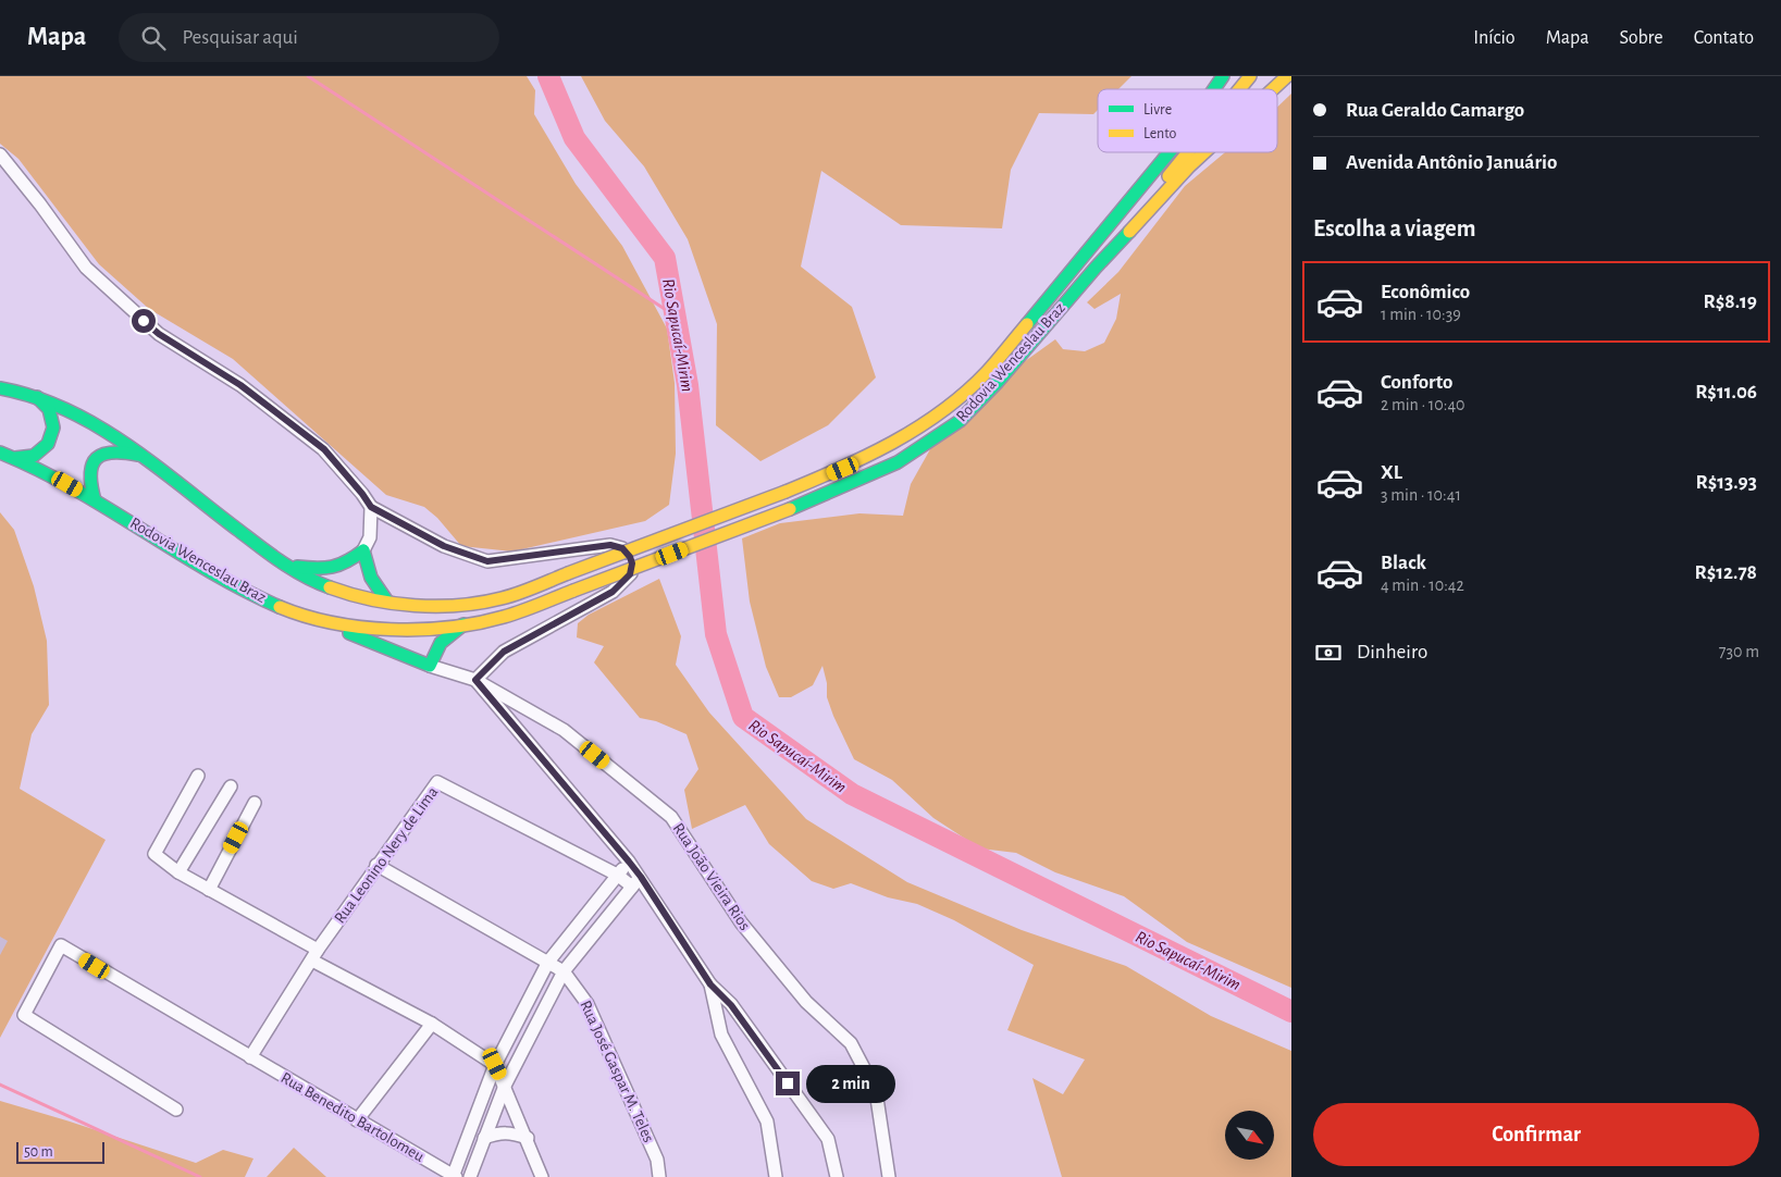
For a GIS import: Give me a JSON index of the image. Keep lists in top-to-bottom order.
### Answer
{
  "streets": {
    "main road": ["Rodovia Wenceslau Braz"],
    "street": [
      "Rua Leonino Nery de Lima",
      "Rua João Vieira Rios",
      "Rua José Gaspar M. Teles",
      "Rua Benedito Bartolomeu"
    ]
  },
  "crossings": [
    ["Rua Leonino Nery de Lima", "Rua Benedito Bartolomeu"]
  ],
  "water": ["Rio Sapucaí-Mirim"],
  "legend": ["Livre", "Lento"],
  "scale_bar": "50 m",
  "north": "bottom right",
  "page": {
    "header": "Mapa",
    "search": "Pesquisar aqui",
    "nav": [
      "Início",
      "Mapa",
      "Sobre",
      "Contato"
    ],
    "banner": ["Rua Geraldo Camargo", "Avenida Antônio Januário"],
    "heading": "Escolha a viagem",
    "list": [
      {
        "name": "Econômico",
        "note": "1 min · 10:39",
        "value": "R$8.19"
      },
      {
        "name": "Conforto",
        "note": "2 min · 10:40",
        "value": "R$11.06"
      },
      {
        "name": "XL",
        "note": "3 min · 10:41",
        "value": "R$13.93"
      },
      {
        "name": "Black",
        "note": "4 min · 10:42",
        "value": "R$12.78"
      }
    ],
    "pay": ["Dinheiro", "730 m"],
    "bubble": "2 min",
    "buttons": "Confirmar",
    "scale": "50 m"
  }
}
